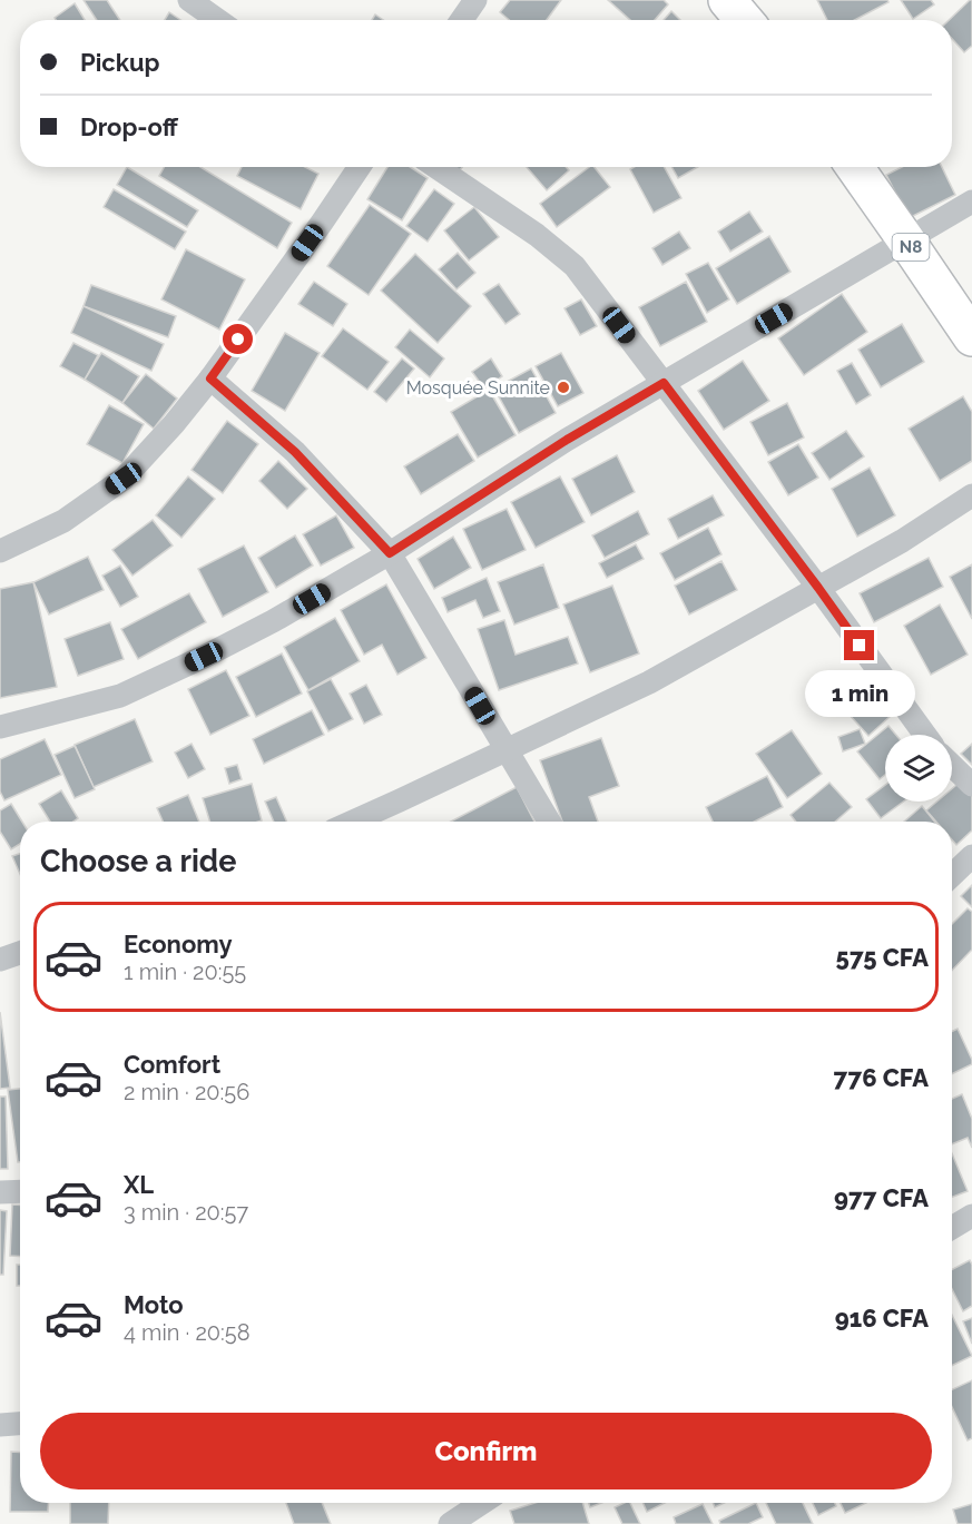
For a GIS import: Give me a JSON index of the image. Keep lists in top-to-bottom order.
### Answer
{
  "streets": {
    "highway": ["N8"]
  },
  "places": ["Mosquée Sunnite"],
  "page": {
    "banner": ["Pickup", "Drop-off"],
    "bubble": "1 min",
    "heading": "Choose a ride",
    "list": [
      {
        "name": "Economy",
        "note": "1 min · 20:55",
        "value": "575 CFA"
      },
      {
        "name": "Comfort",
        "note": "2 min · 20:56",
        "value": "776 CFA"
      },
      {
        "name": "XL",
        "note": "3 min · 20:57",
        "value": "977 CFA"
      },
      {
        "name": "Moto",
        "note": "4 min · 20:58",
        "value": "916 CFA"
      }
    ],
    "buttons": "Confirm"
  }
}
